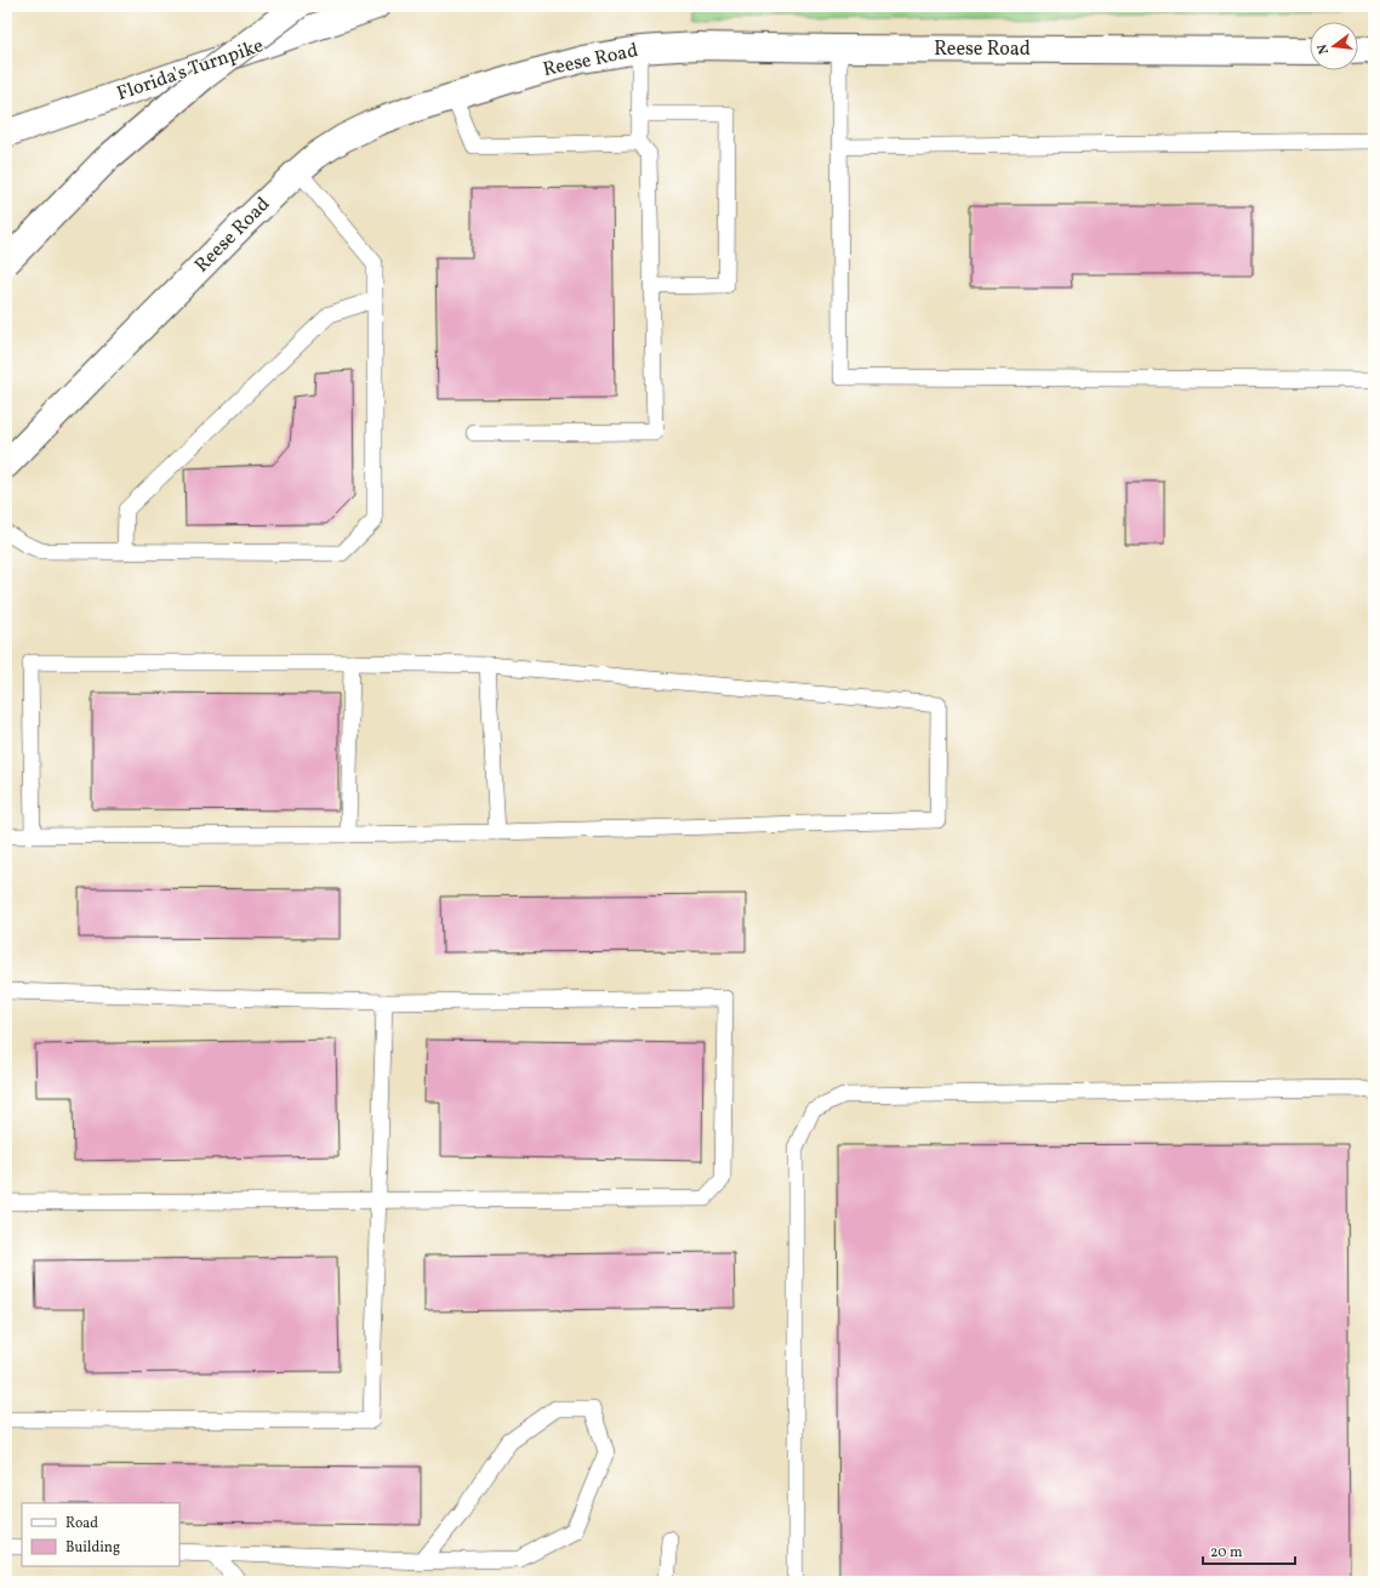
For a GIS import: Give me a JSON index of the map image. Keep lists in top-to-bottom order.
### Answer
{
  "streets": {
    "main road": ["Reese Road", "Florida's Turnpike"]
  },
  "legend": ["Road", "Building"],
  "scale_bar": "20 m",
  "north": "left"
}
